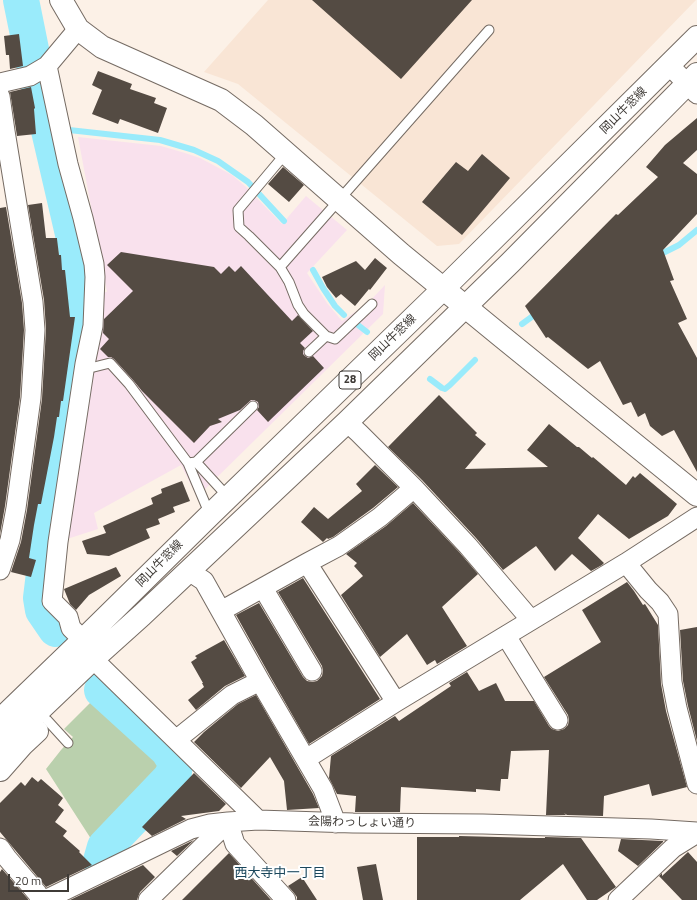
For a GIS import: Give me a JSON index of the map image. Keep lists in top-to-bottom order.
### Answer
{
  "streets": {
    "main road": ["岡山牛窓線", "28"],
    "street": ["会陽わっしょい通り"]
  },
  "districts": ["西大寺中一丁目"],
  "scale_bar": "20 m"
}
